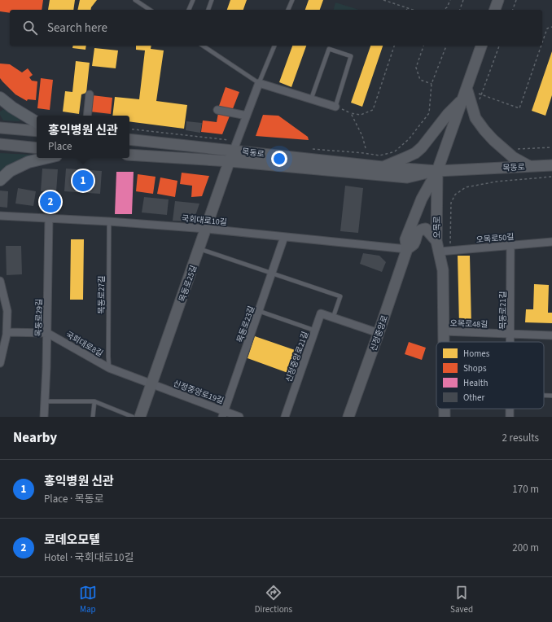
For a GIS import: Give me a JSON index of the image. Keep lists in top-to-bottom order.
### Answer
{
  "streets": {
    "main road": [
      "목동로",
      "오목로",
      "목동로25길",
      "신정중앙로"
    ],
    "street": [
      "국회대로10길",
      "오목로50길",
      "목동로21길",
      "목동로29길",
      "오목로48길",
      "목동로23길",
      "국회대로8길",
      "신정중앙로21길",
      "신정중앙로19길"
    ],
    "lane": ["목동로27길"]
  },
  "crossings": [
    ["목동로", "오목로"],
    ["목동로", "목동로25길"],
    ["목동로", "신정중앙로"],
    ["국회대로10길", "목동로25길"],
    ["국회대로10길", "목동로27길"],
    ["국회대로10길", "목동로29길"],
    ["국회대로10길", "목동로23길"],
    ["국회대로10길", "신정중앙로"],
    ["오목로", "오목로50길"],
    ["오목로", "오목로48길"],
    ["오목로", "신정중앙로"],
    ["오목로50길", "목동로21길"],
    ["목동로25길", "국회대로8길"],
    ["목동로25길", "신정중앙로19길"],
    ["목동로27길", "국회대로8길"],
    ["목동로21길", "오목로48길"],
    ["목동로29길", "국회대로8길"],
    ["목동로23길", "신정중앙로19길"],
    ["신정중앙로", "신정중앙로21길"],
    ["국회대로8길", "신정중앙로19길"]
  ],
  "legend": [
    "Homes",
    "Shops",
    "Health",
    "Other"
  ],
  "page": {
    "search": "Search here",
    "popup": ["홍익병원 신관", "Place"],
    "pins": ["1", "2"],
    "heading": ["Nearby", "2 results"],
    "list": [
      {
        "mark": "1",
        "name": "홍익병원 신관",
        "note": "Place · 목동로",
        "value": "170 m"
      },
      {
        "mark": "2",
        "name": "로데오모텔",
        "note": "Hotel · 국회대로10길",
        "value": "200 m"
      }
    ],
    "nav": ["Map", "Directions", "Saved"]
  }
}
